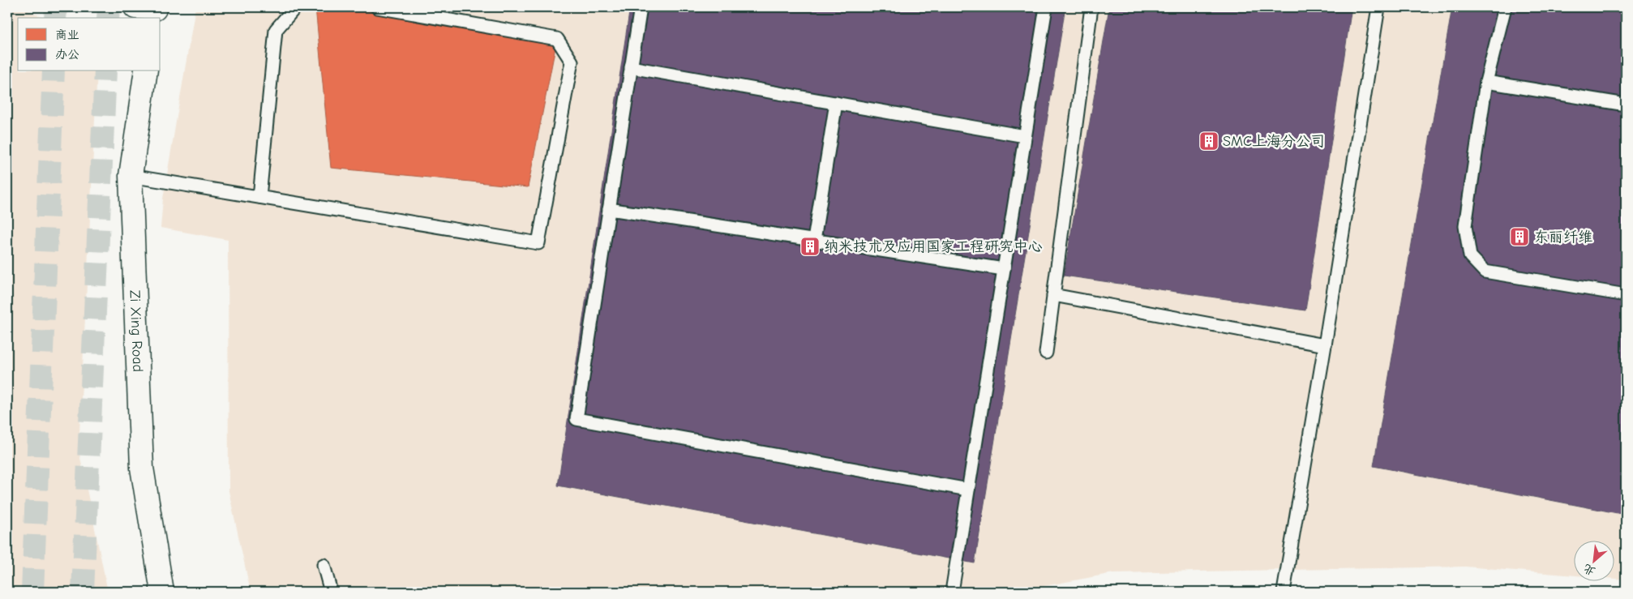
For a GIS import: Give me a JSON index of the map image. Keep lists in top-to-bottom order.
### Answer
{
  "streets": {
    "street": ["Zi Xing Road"]
  },
  "places": {
    "building": ["SMC上海分公司", "东丽纤维", "纳米技术及应用国家工程研究中心"]
  },
  "legend": ["商业", "办公"],
  "north": "bottom left"
}
